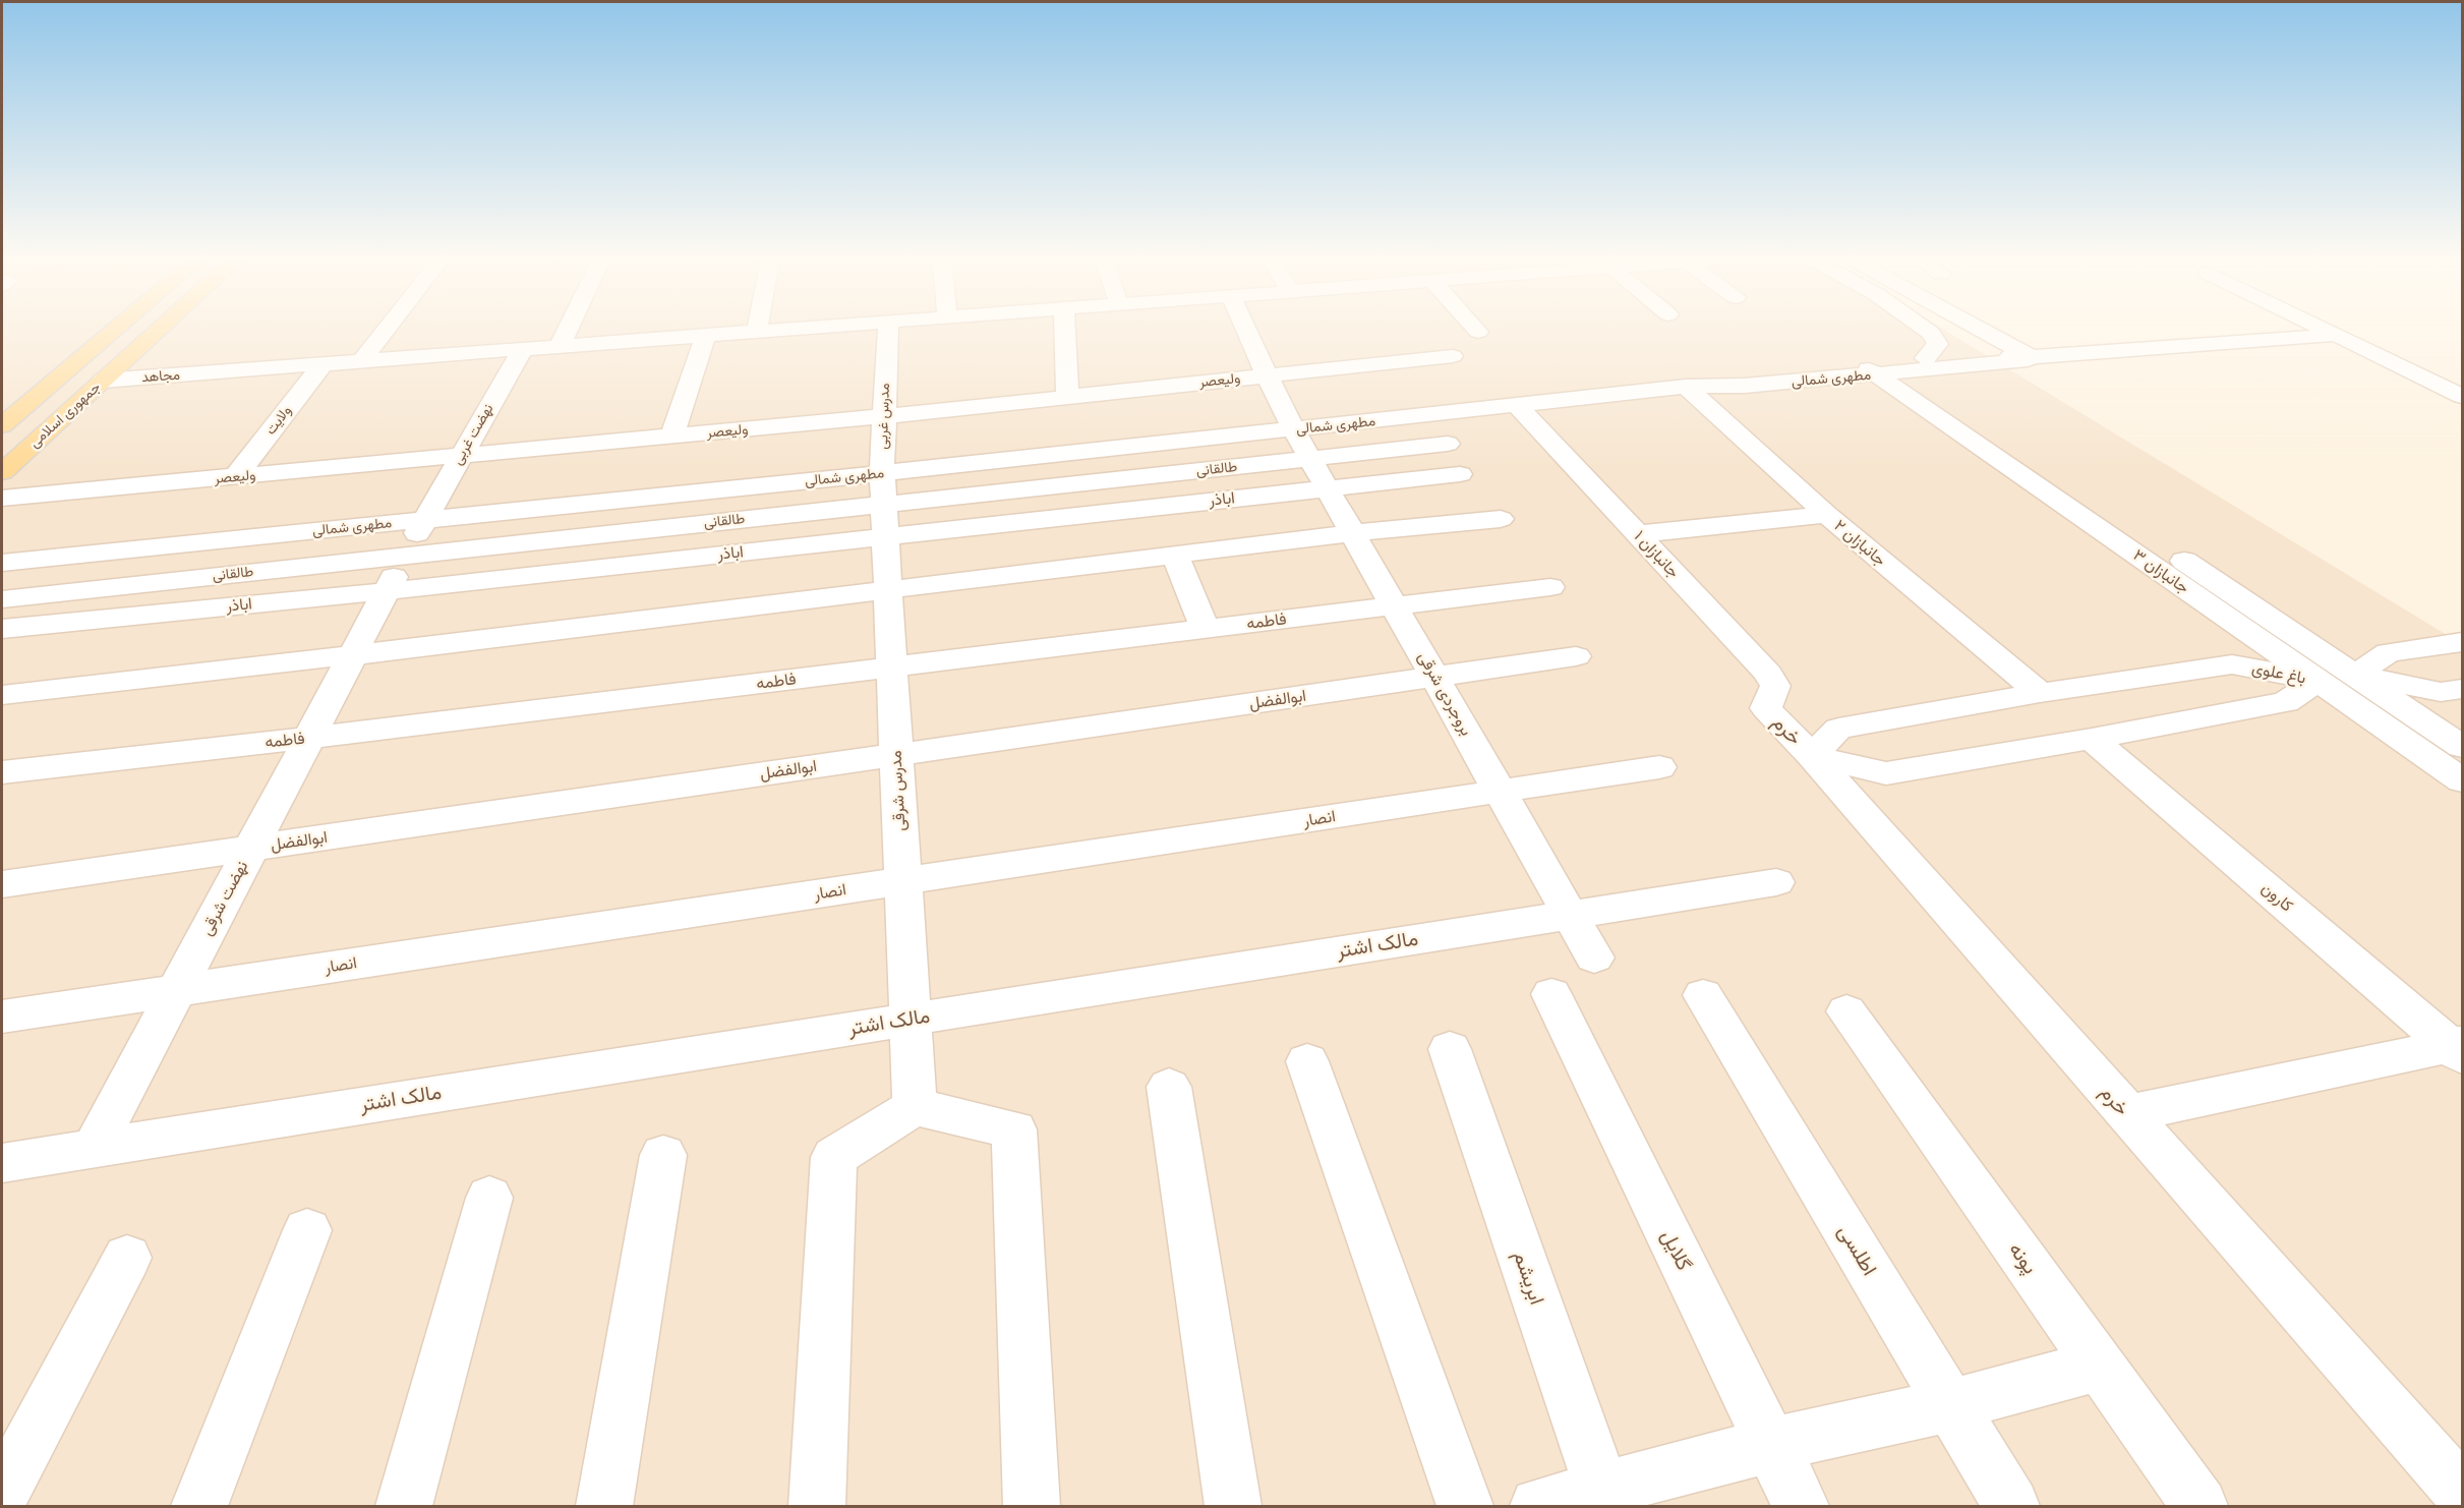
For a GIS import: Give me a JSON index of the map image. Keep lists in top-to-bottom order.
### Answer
{
  "streets": {
    "main road": ["جمهوری اسلامی"],
    "street": [
      "مجاهد",
      "مطهری شمالی",
      "ولیعصر",
      "مدرس غربی",
      "ولایت",
      "نهضت غربی",
      "طالقانی",
      "اباذر",
      "جانبازان ۲",
      "جانبازان ۱",
      "جانبازان ۳",
      "فاطمه",
      "باغ علوی",
      "بروجردی شرقی",
      "ابوالفضل",
      "خرم",
      "مدرس شرقی",
      "انصار",
      "کارون",
      "نهضت شرقی",
      "مالک اشتر",
      "گلایل",
      "اطلسی",
      "پونه",
      "ابریشم"
    ]
  },
  "crossings": [
    ["مجاهد", "جمهوری اسلامی"],
    ["مجاهد", "ولایت"],
    ["مجاهد", "نهضت غربی"],
    ["مطهری شمالی", "مدرس غربی"],
    ["مطهری شمالی", "نهضت غربی"],
    ["مطهری شمالی", "طالقانی"],
    ["مطهری شمالی", "اباذر"],
    ["مطهری شمالی", "جانبازان ۲"],
    ["مطهری شمالی", "جانبازان ۱"],
    ["مطهری شمالی", "جانبازان ۳"],
    ["مطهری شمالی", "بروجردی شرقی"],
    ["مطهری شمالی", "مدرس شرقی"],
    ["مطهری شمالی", "نهضت شرقی"],
    ["ولیعصر", "مدرس غربی"],
    ["ولیعصر", "ولایت"],
    ["ولیعصر", "نهضت غربی"],
    ["ولیعصر", "بروجردی شرقی"],
    ["مدرس غربی", "طالقانی"],
    ["مدرس غربی", "اباذر"],
    ["مدرس غربی", "مدرس شرقی"],
    ["نهضت غربی", "نهضت شرقی"],
    ["طالقانی", "اباذر"],
    ["طالقانی", "بروجردی شرقی"],
    ["طالقانی", "مدرس شرقی"],
    ["طالقانی", "نهضت شرقی"],
    ["اباذر", "بروجردی شرقی"],
    ["اباذر", "مدرس شرقی"],
    ["اباذر", "نهضت شرقی"],
    ["جانبازان ۲", "باغ علوی"],
    ["جانبازان ۱", "خرم"],
    ["جانبازان ۳", "باغ علوی"],
    ["فاطمه", "بروجردی شرقی"],
    ["فاطمه", "مدرس شرقی"],
    ["فاطمه", "نهضت شرقی"],
    ["باغ علوی", "خرم"],
    ["باغ علوی", "کارون"],
    ["بروجردی شرقی", "ابوالفضل"],
    ["بروجردی شرقی", "انصار"],
    ["بروجردی شرقی", "مالک اشتر"],
    ["ابوالفضل", "مدرس شرقی"],
    ["ابوالفضل", "نهضت شرقی"],
    ["مدرس شرقی", "انصار"],
    ["مدرس شرقی", "مالک اشتر"],
    ["انصار", "نهضت شرقی"],
    ["نهضت شرقی", "مالک اشتر"]
  ]
}
